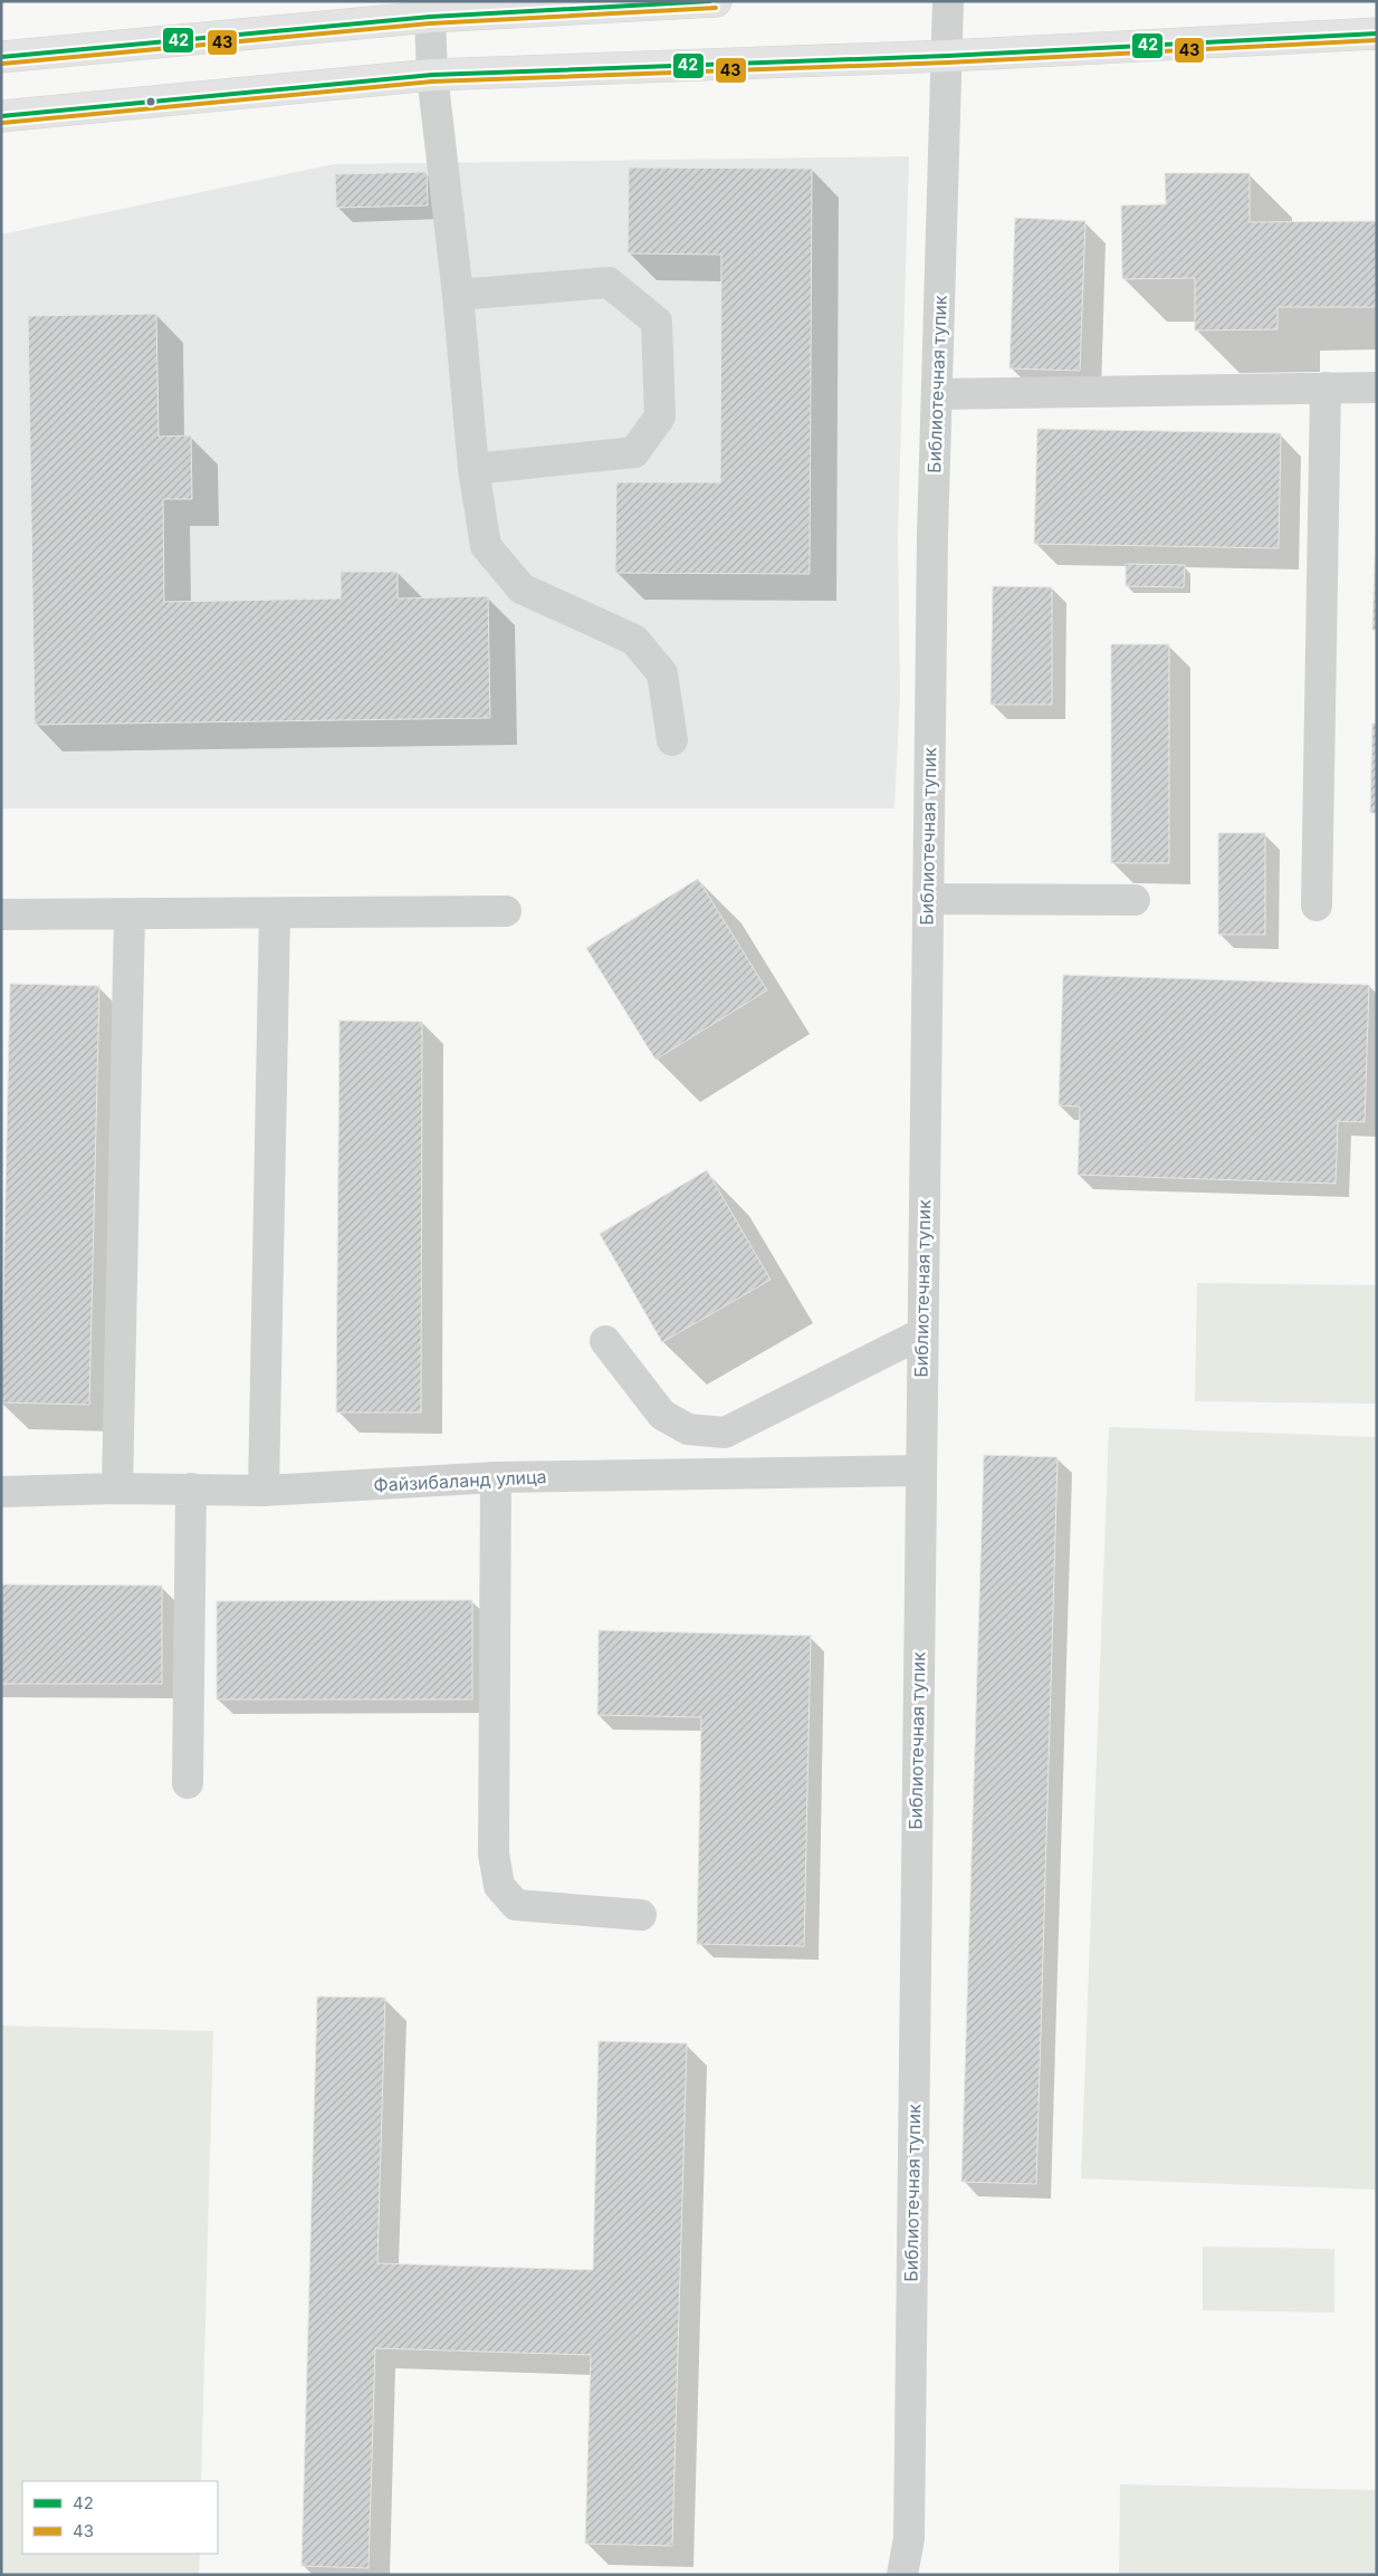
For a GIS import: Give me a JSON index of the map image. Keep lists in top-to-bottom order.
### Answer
{
  "streets": {
    "street": ["Библиотечная тупик", "Файзибаланд улица"]
  },
  "crossings": [
    ["Библиотечная тупик", "Файзибаланд улица"]
  ],
  "lines": ["transit line 42", "transit line 43"],
  "legend": ["42", "43"]
}
